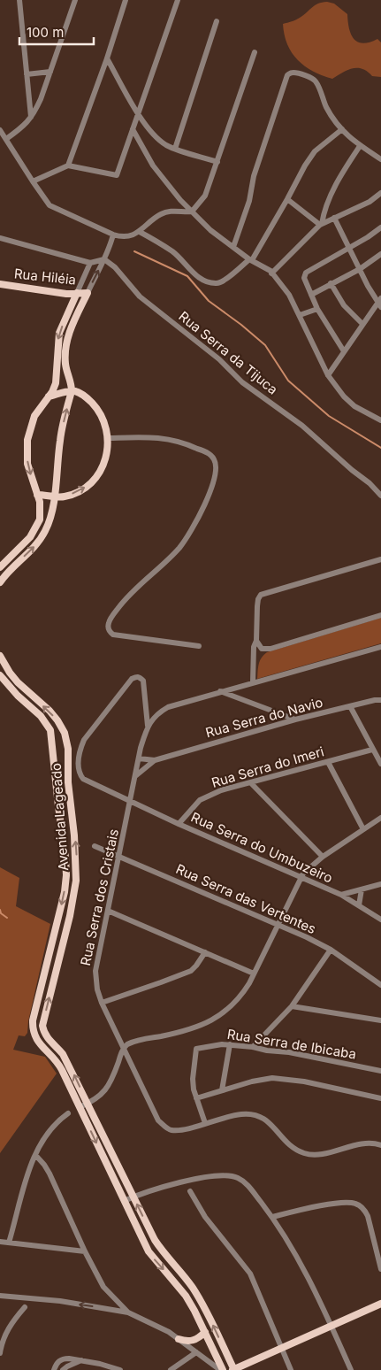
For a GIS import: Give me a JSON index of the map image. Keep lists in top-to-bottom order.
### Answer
{
  "streets": {
    "main road": ["Rua Hiléia", "Avenida Lageado"],
    "street": [
      "Rua Serra da Tijuca",
      "Rua Serra do Navio",
      "Rua Serra do Imeri",
      "Rua Serra do Umbuzeiro",
      "Rua Serra dos Cristais",
      "Rua Serra das Vertentes",
      "Rua Serra de Ibicaba"
    ]
  },
  "crossings": [
    ["Rua Serra do Navio", "Rua Serra dos Cristais"],
    ["Rua Serra do Imeri", "Rua Serra do Umbuzeiro"],
    ["Rua Serra do Umbuzeiro", "Rua Serra dos Cristais"],
    ["Rua Serra dos Cristais", "Rua Serra das Vertentes"],
    ["Rua Serra dos Cristais", "Rua Serra de Ibicaba"]
  ],
  "scale_bar": "100 m"
}
